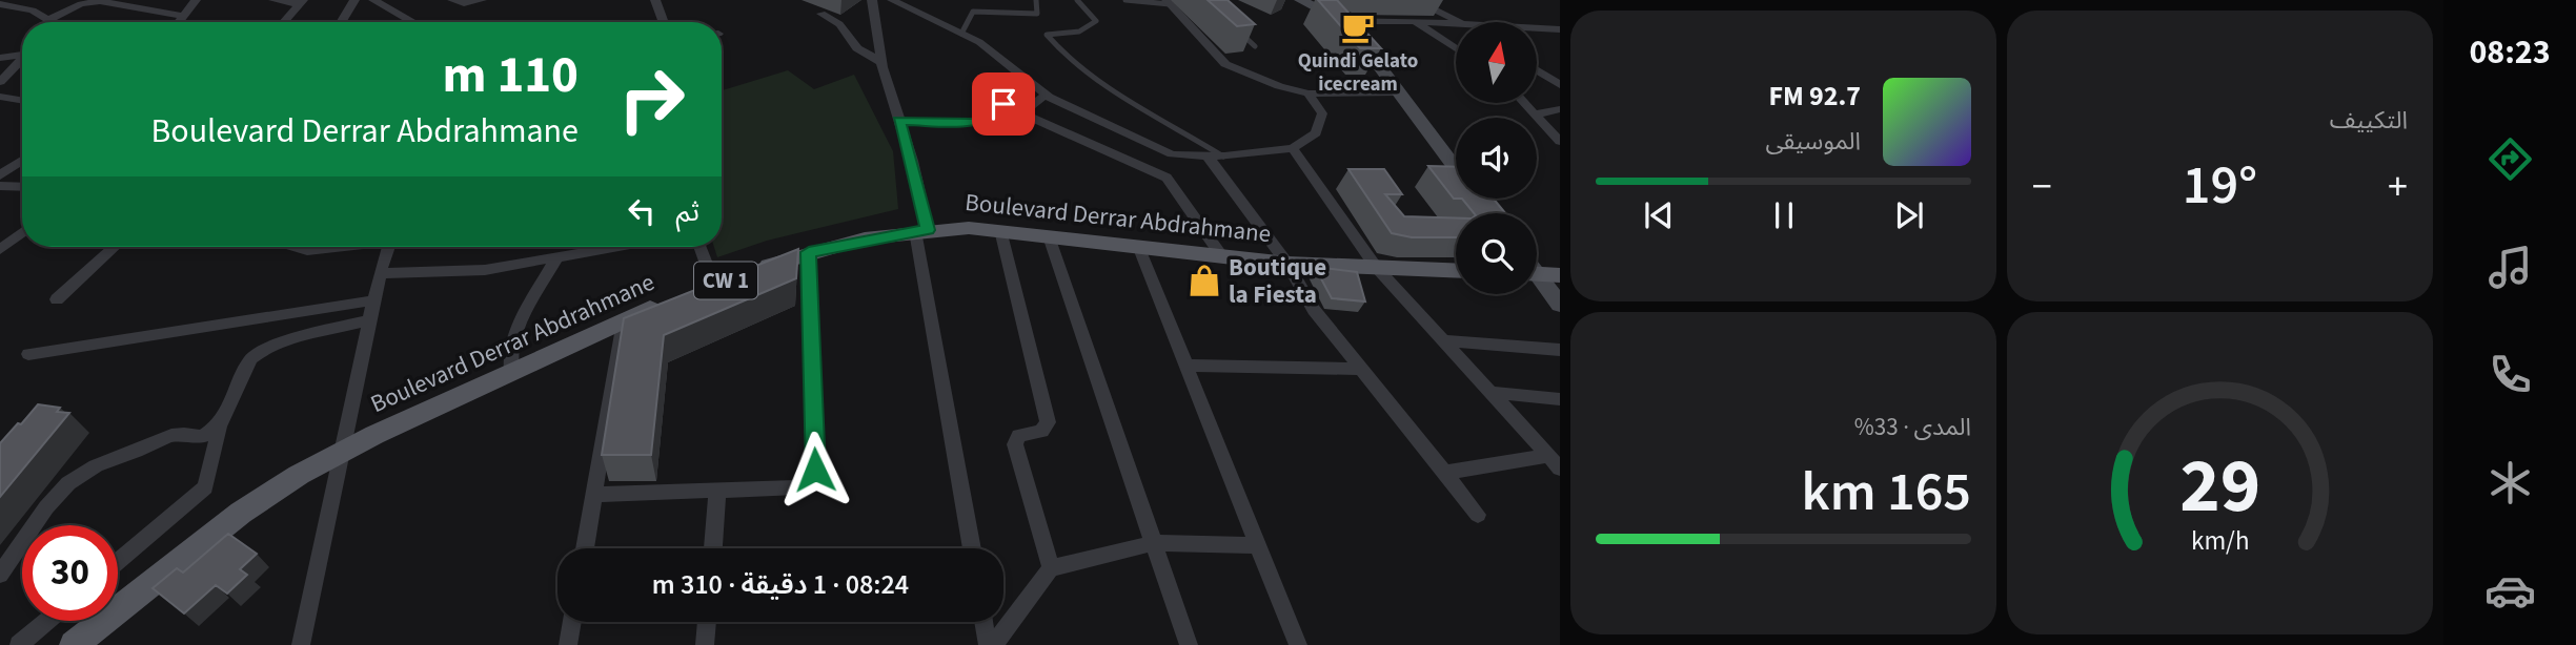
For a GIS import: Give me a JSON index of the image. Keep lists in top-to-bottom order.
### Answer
{
  "streets": {
    "main road": ["Boulevard Derrar Abdrahmane", "CW 1"]
  },
  "places": {
    "cafe": ["Quindi Gelato icecream"],
    "shop": ["Boutique la Fiesta"]
  },
  "north": "top",
  "page": {
    "tabs": "08:23",
    "tile": [
      "التكييف",
      ["المدى · 33%", "165 km"]
    ],
    "turn": ["110 m", "Boulevard Derrar Abdrahmane"],
    "song": ["92.7 FM", "الموسيقى"],
    "heat": ["−", "19°", "+"],
    "then": "ثم",
    "limit": "30",
    "trip": "08:24 · 1 دقيقة · 310 m",
    "gauge": ["29", "km/h"]
  }
}
